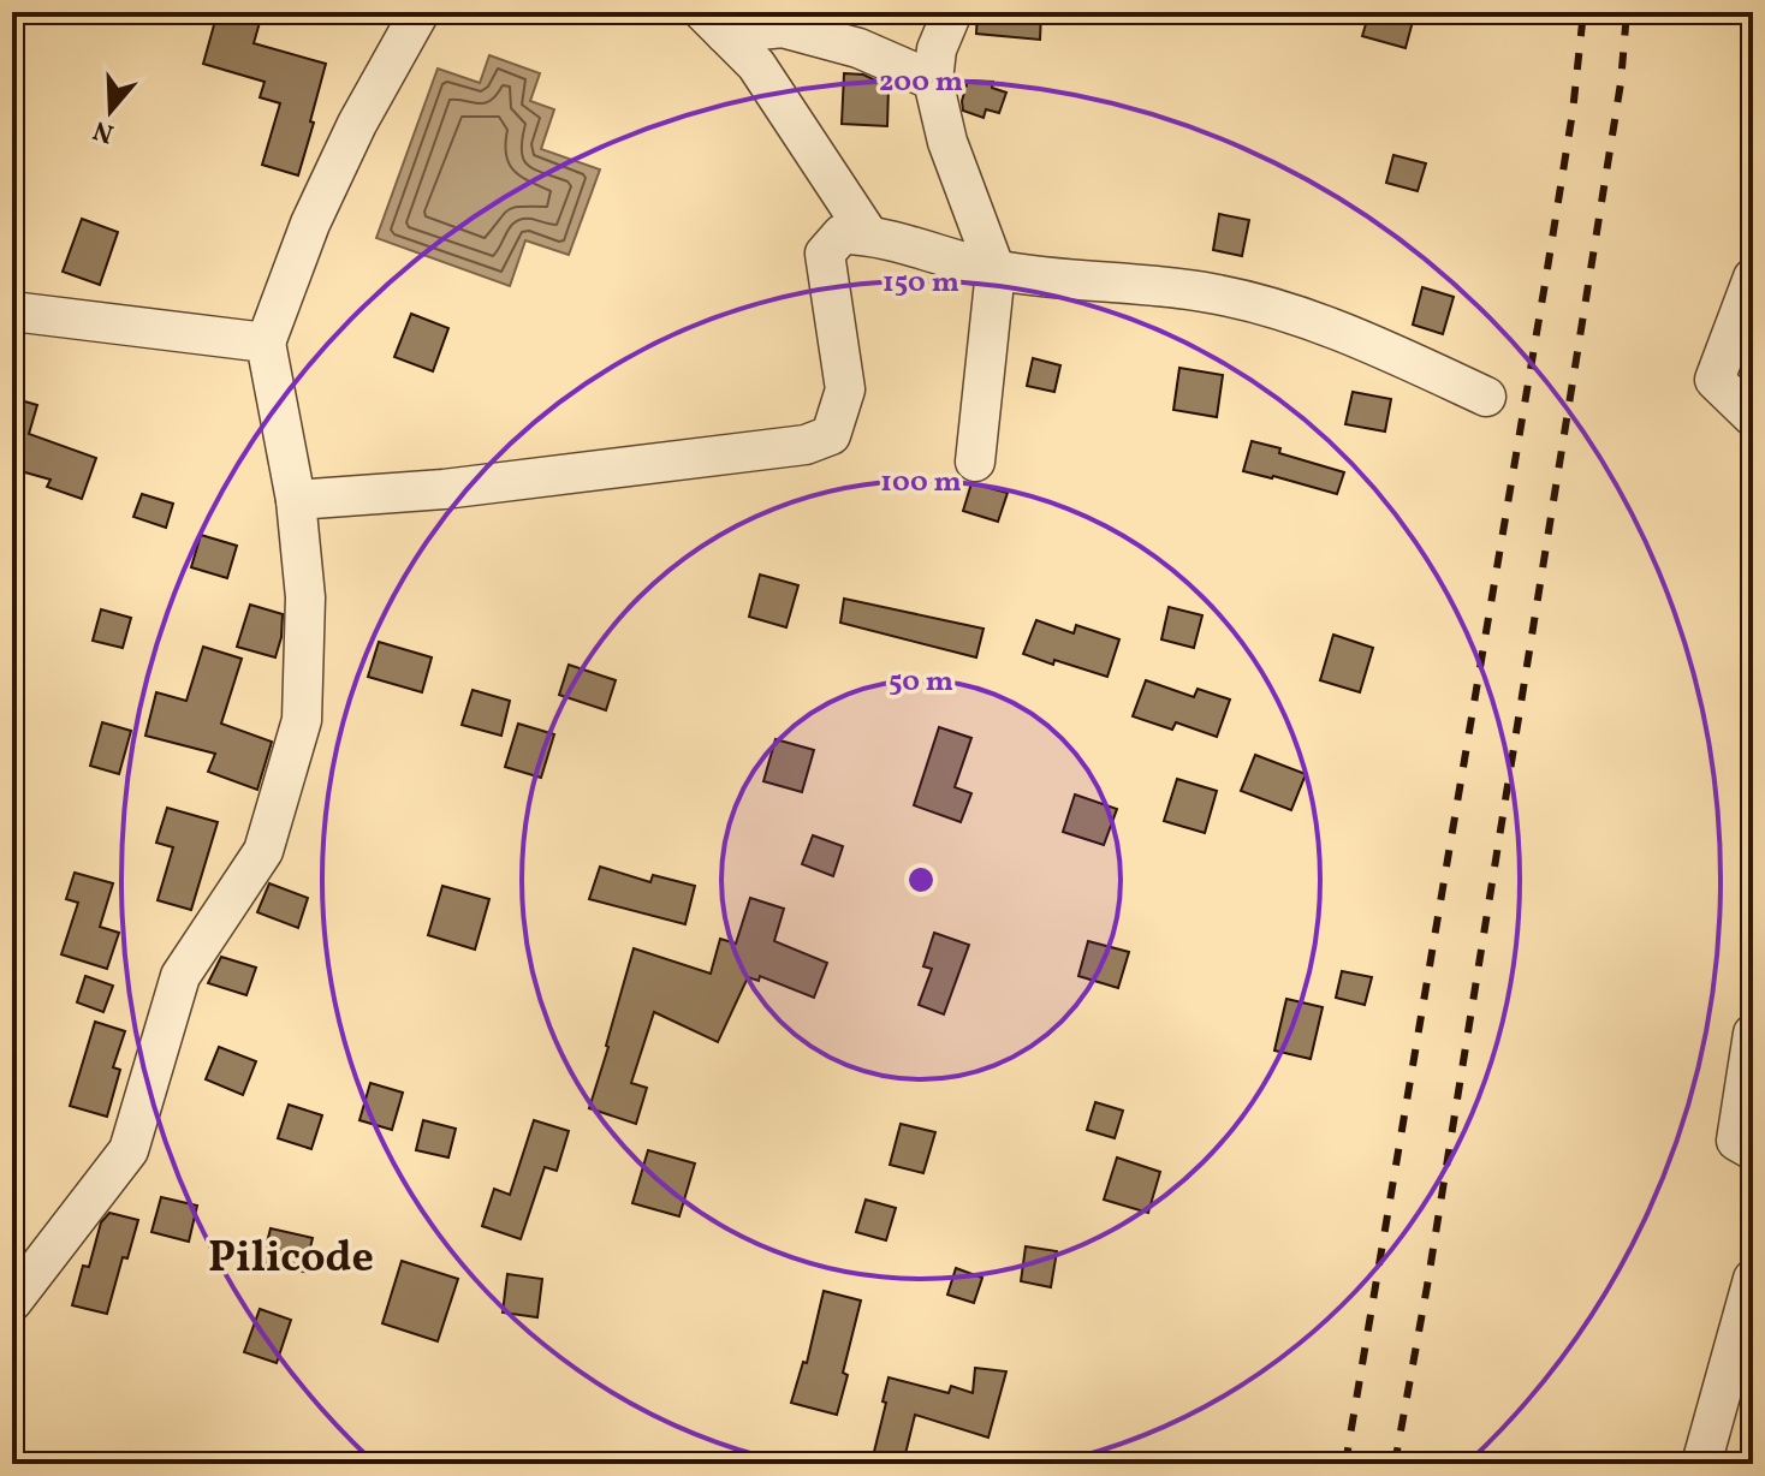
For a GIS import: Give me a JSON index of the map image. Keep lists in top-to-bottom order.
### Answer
{
  "districts": ["Pilicode"],
  "north": "bottom",
  "rings": [
    "200 m",
    "150 m",
    "100 m",
    "50 m"
  ]
}
